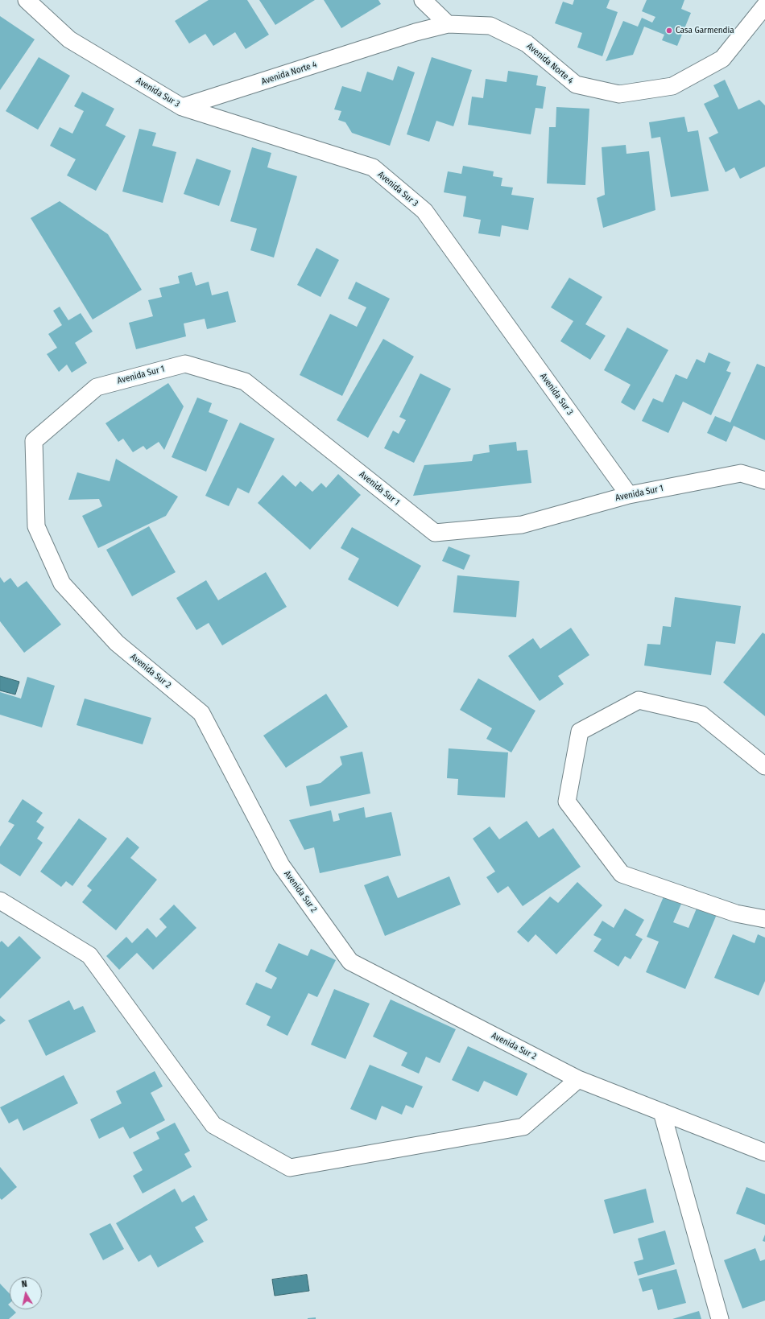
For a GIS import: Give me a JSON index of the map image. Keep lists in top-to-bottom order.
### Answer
{
  "streets": {
    "street": [
      "Avenida Norte 4",
      "Avenida Sur 3",
      "Avenida Sur 1",
      "Avenida Sur 2"
    ]
  },
  "crossings": [
    ["Avenida Norte 4", "Avenida Sur 3"],
    ["Avenida Sur 3", "Avenida Sur 1"],
    ["Avenida Sur 1", "Avenida Sur 2"]
  ],
  "places": ["Casa Garmendia"],
  "north": "top"
}
